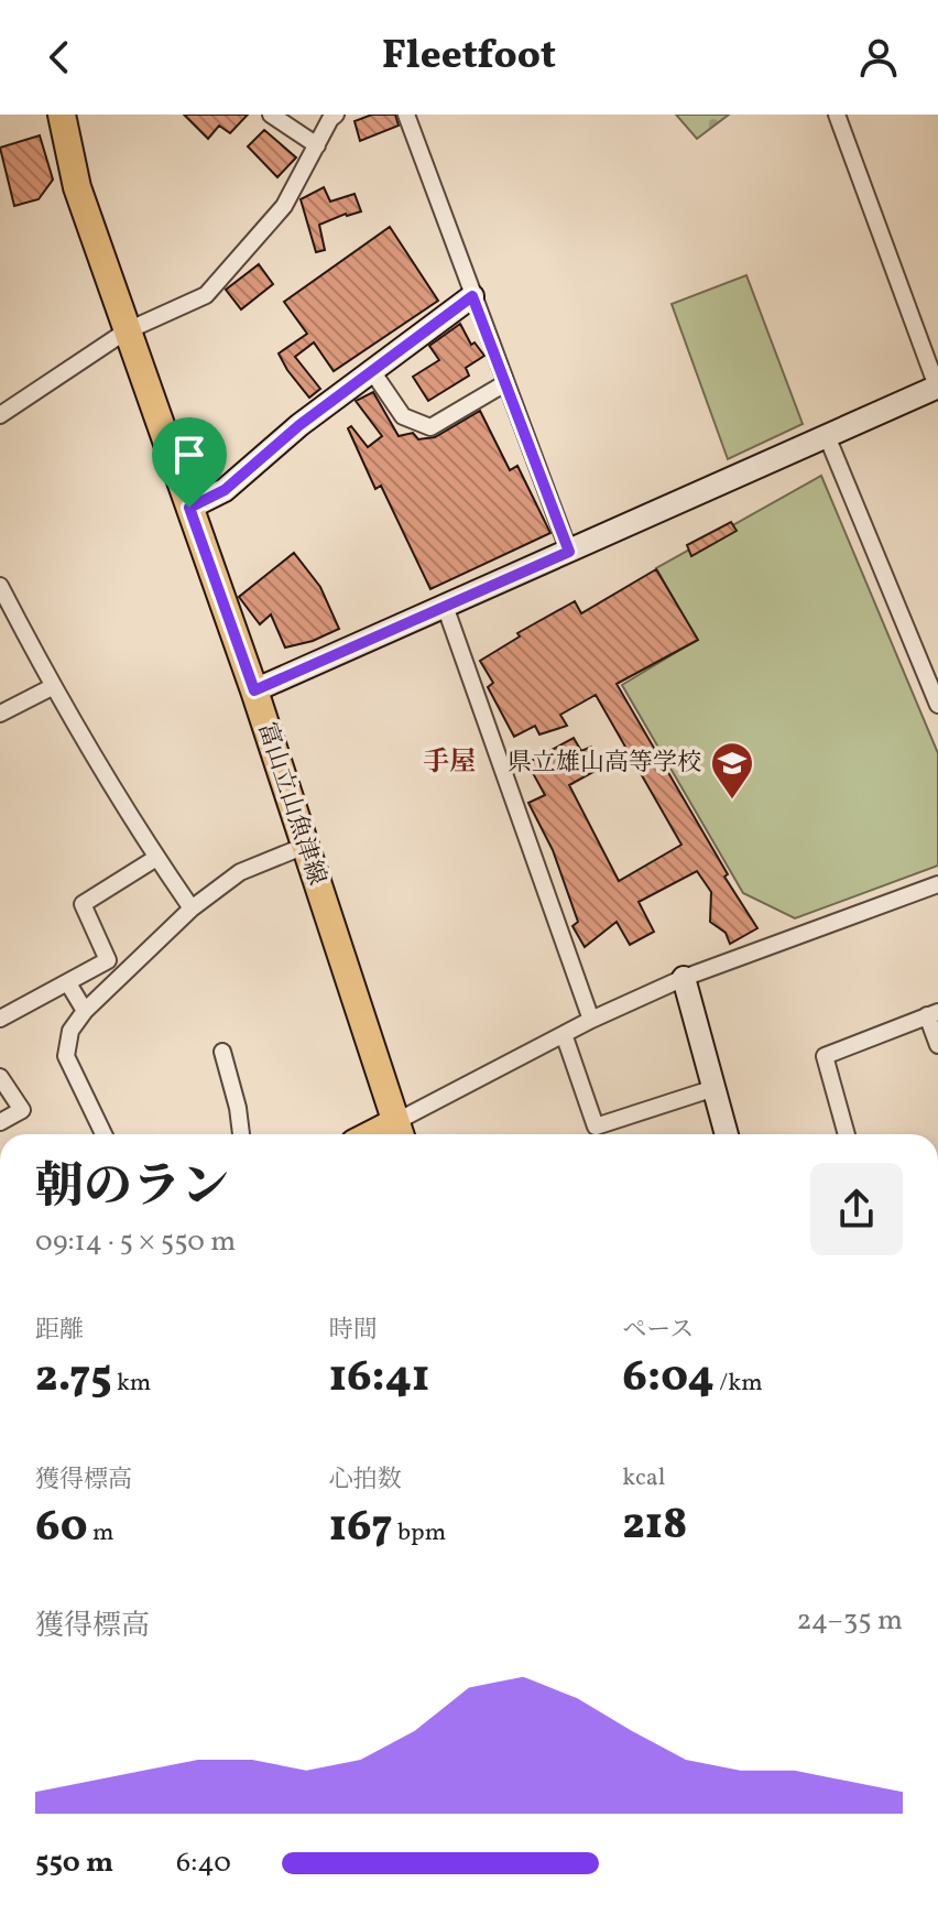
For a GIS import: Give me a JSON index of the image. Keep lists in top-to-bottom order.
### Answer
{
  "streets": {
    "main road": ["富山立山魚津線"]
  },
  "districts": ["手屋"],
  "places": {
    "school or university": ["県立雄山高等学校"]
  },
  "page": {
    "header": "Fleetfoot",
    "heading": ["朝のラン", "09:14 · 5 × 550 m"],
    "stats": [
      ["距離", "2.75 km"],
      ["時間", "16:41"],
      ["ペース", "6:04 /km"],
      ["獲得標高", "60 m"],
      ["心拍数", "167 bpm"],
      ["kcal", "218"]
    ],
    "chart": ["獲得標高", "24–35 m"],
    "list": [
      {
        "name": "550 m",
        "note": "6:40"
      }
    ]
  }
}
